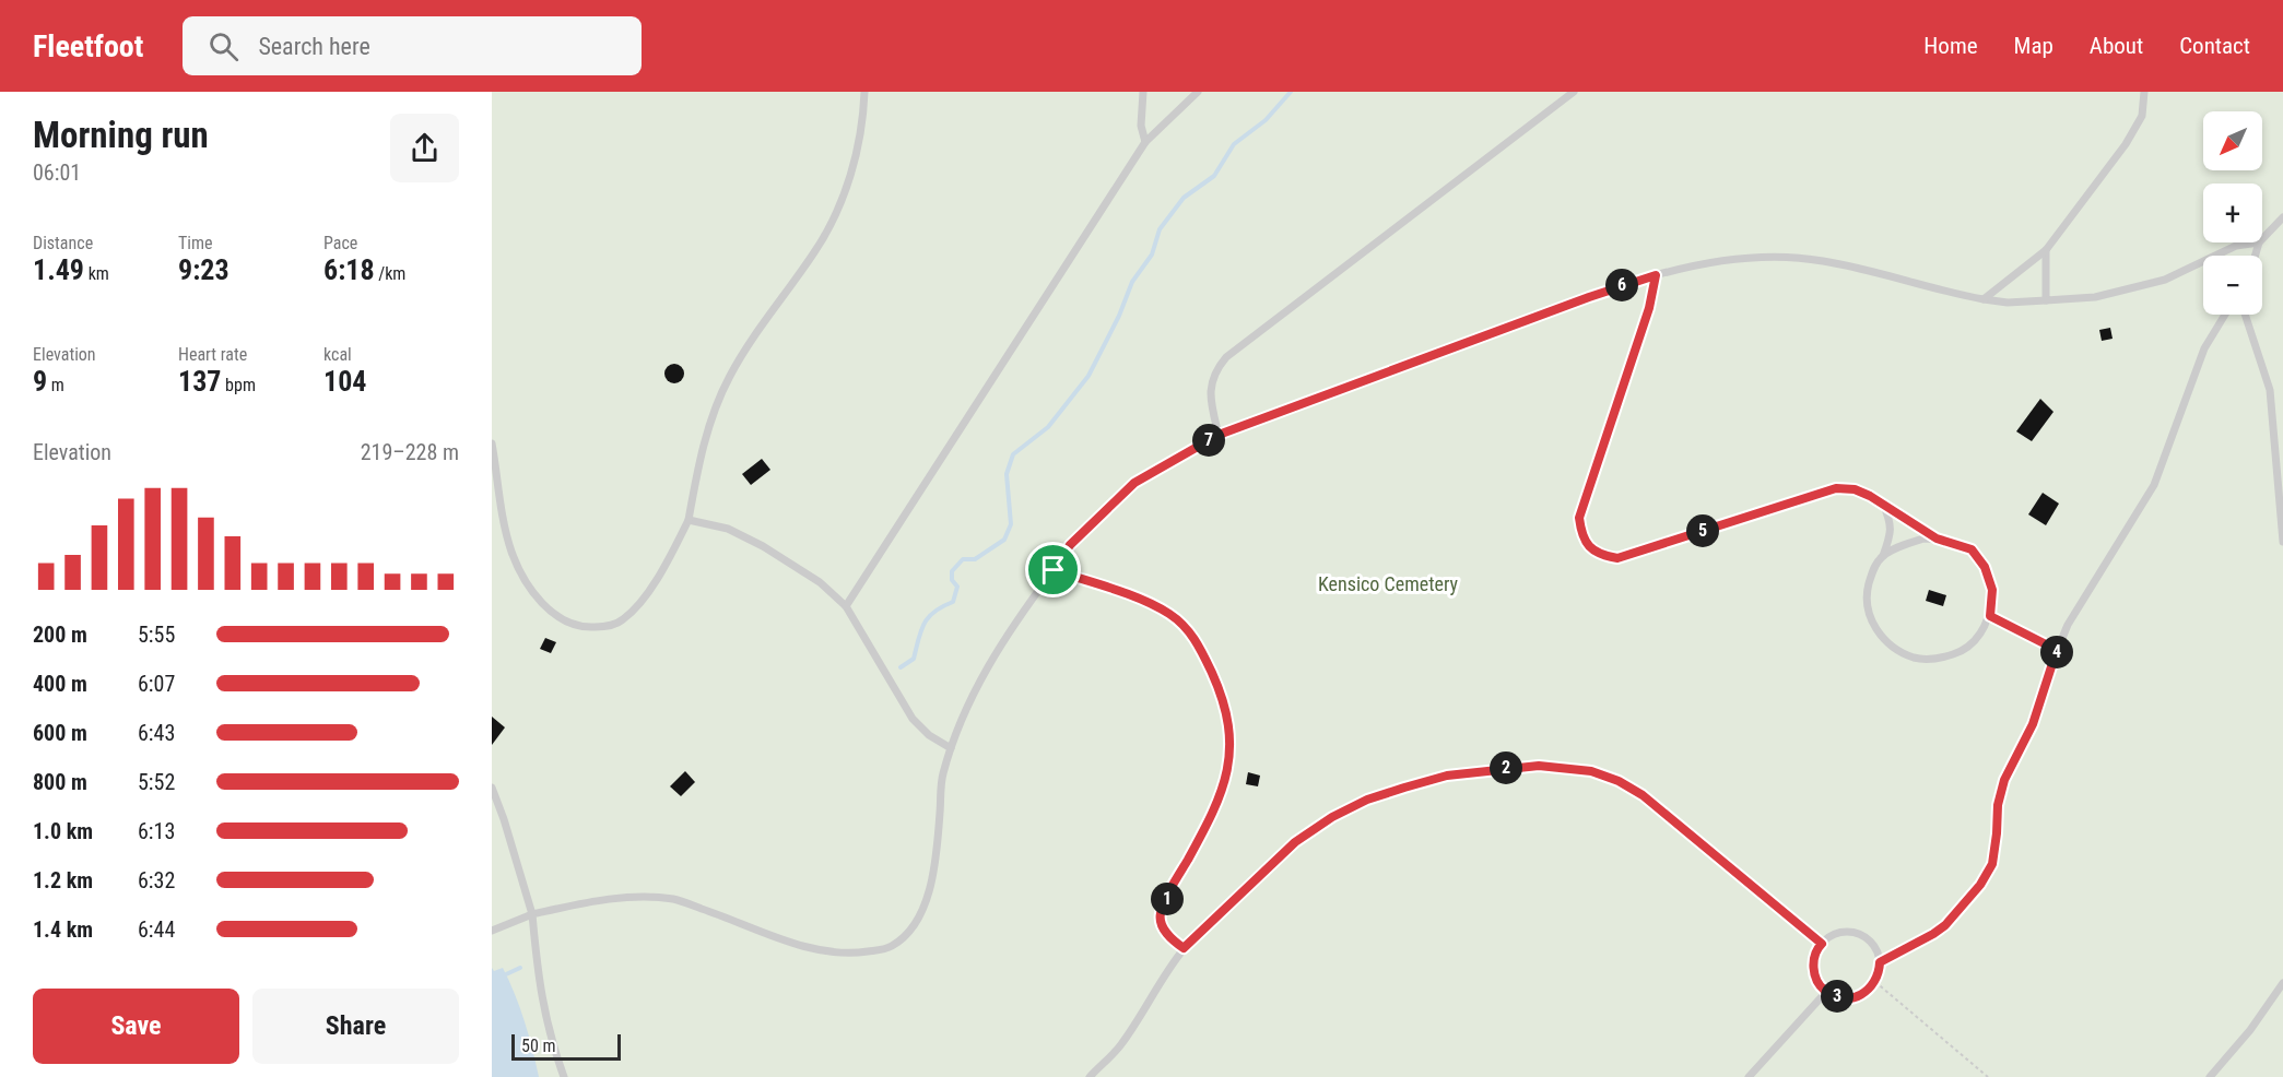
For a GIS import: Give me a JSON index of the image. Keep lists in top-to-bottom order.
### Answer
{
  "parks": ["Kensico Cemetery"],
  "scale_bar": "50 m",
  "north": "bottom left",
  "page": {
    "header": "Fleetfoot",
    "search": "Search here",
    "nav": [
      "Home",
      "Map",
      "About",
      "Contact"
    ],
    "heading": ["Morning run", "06:01"],
    "map_buttons": ["+", "−"],
    "stats": [
      ["Distance", "1.49 km"],
      ["Time", "9:23"],
      ["Pace", "6:18 /km"],
      ["Elevation", "9 m"],
      ["Heart rate", "137 bpm"],
      ["kcal", "104"]
    ],
    "pins": [
      "6",
      "7",
      "5",
      "4",
      "2",
      "1",
      "3"
    ],
    "chart": ["Elevation", "219–228 m"],
    "list": [
      {
        "name": "200 m",
        "note": "5:55"
      },
      {
        "name": "400 m",
        "note": "6:07"
      },
      {
        "name": "600 m",
        "note": "6:43"
      },
      {
        "name": "800 m",
        "note": "5:52"
      },
      {
        "name": "1.0 km",
        "note": "6:13"
      },
      {
        "name": "1.2 km",
        "note": "6:32"
      },
      {
        "name": "1.4 km",
        "note": "6:44"
      }
    ],
    "buttons": ["Save", "Share"],
    "scale": "50 m"
  }
}
